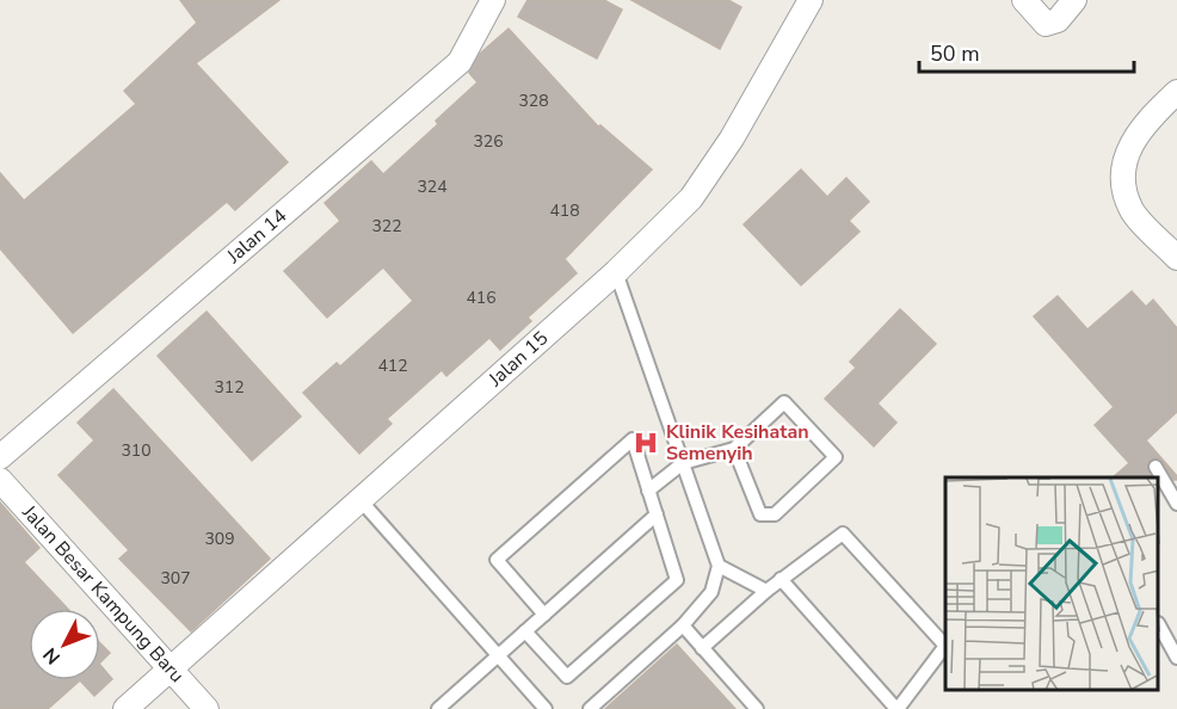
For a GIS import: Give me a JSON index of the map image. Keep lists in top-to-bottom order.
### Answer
{
  "streets": {
    "street": ["Jalan 14", "Jalan 15", "Jalan Besar Kampung Baru"]
  },
  "crossings": [
    ["Jalan 15", "Jalan Besar Kampung Baru"]
  ],
  "places": {
    "hospital": ["Klinik Kesihatan Semenyih"]
  },
  "house_numbers": [
    "328",
    "326",
    "324",
    "418",
    "322",
    "416",
    "412",
    "312",
    "310",
    "309",
    "307"
  ],
  "scale_bar": "50 m",
  "north": "bottom left"
}
